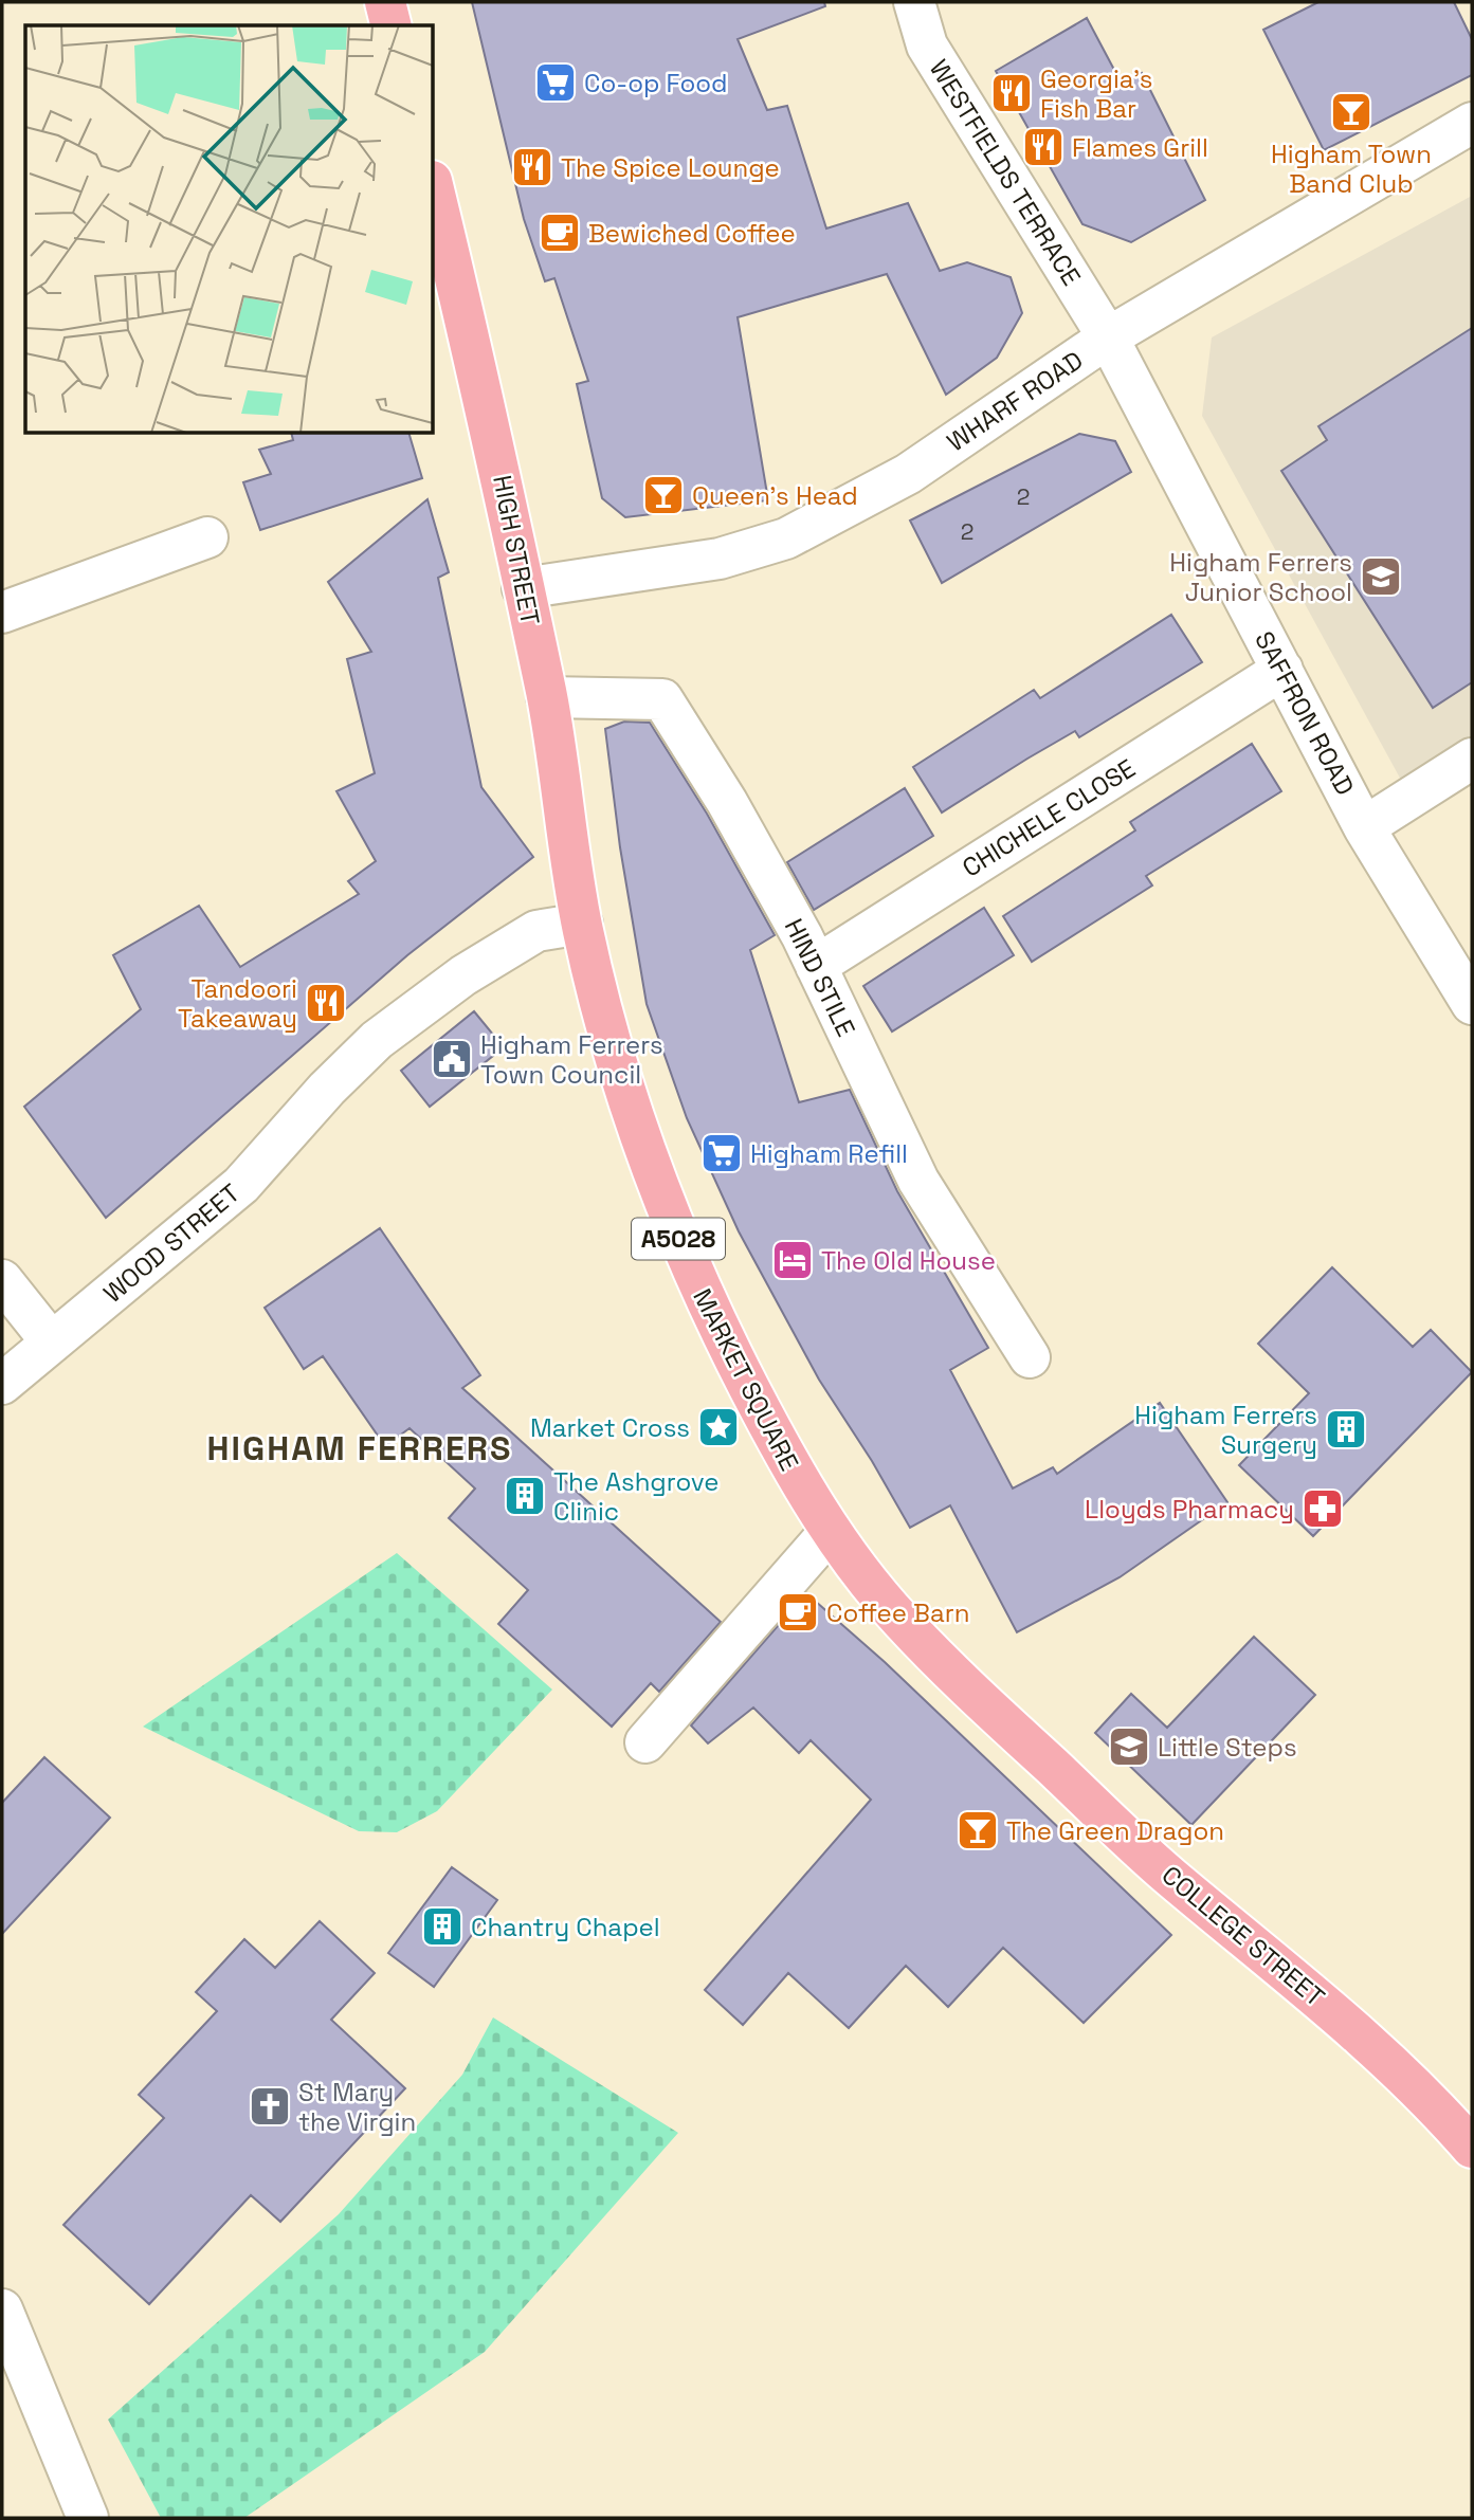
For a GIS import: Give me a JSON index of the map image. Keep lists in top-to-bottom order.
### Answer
{
  "streets": {
    "main road": [
      "HIGH STREET",
      "A5028",
      "MARKET SQUARE",
      "COLLEGE STREET"
    ],
    "street": [
      "WESTFIELDS TERRACE",
      "WHARF ROAD",
      "SAFFRON ROAD",
      "CHICHELE CLOSE",
      "HIND STILE",
      "WOOD STREET"
    ]
  },
  "crossings": [
    ["WESTFIELDS TERRACE", "WHARF ROAD"],
    ["WESTFIELDS TERRACE", "SAFFRON ROAD"],
    ["WHARF ROAD", "HIGH STREET"],
    ["WHARF ROAD", "SAFFRON ROAD"],
    ["HIGH STREET", "HIND STILE"],
    ["HIGH STREET", "WOOD STREET"],
    ["HIGH STREET", "MARKET SQUARE"],
    ["SAFFRON ROAD", "CHICHELE CLOSE"],
    ["CHICHELE CLOSE", "HIND STILE"],
    ["WOOD STREET", "MARKET SQUARE"],
    ["MARKET SQUARE", "COLLEGE STREET"]
  ],
  "districts": ["HIGHAM FERRERS"],
  "places": {
    "supermarket": ["Co-op Food", "Higham Refill"],
    "restaurant": [
      "Georgia's Fish Bar",
      "Flames Grill",
      "The Spice Lounge",
      "Tandoori Takeaway"
    ],
    "bar": ["Higham Town Band Club", "Queen's Head", "The Green Dragon"],
    "cafe": ["Bewiched Coffee", "Coffee Barn"],
    "school or university": ["Higham Ferrers Junior School", "Little Steps"],
    "public building": ["Higham Ferrers Town Council"],
    "hotel": ["The Old House"],
    "place": ["Market Cross"],
    "building": ["Higham Ferrers Surgery", "The Ashgrove Clinic", "Chantry Chapel"],
    "pharmacy": ["Lloyds Pharmacy"],
    "church": ["St Mary the Virgin"]
  },
  "house_numbers": ["2", "2"]
}
